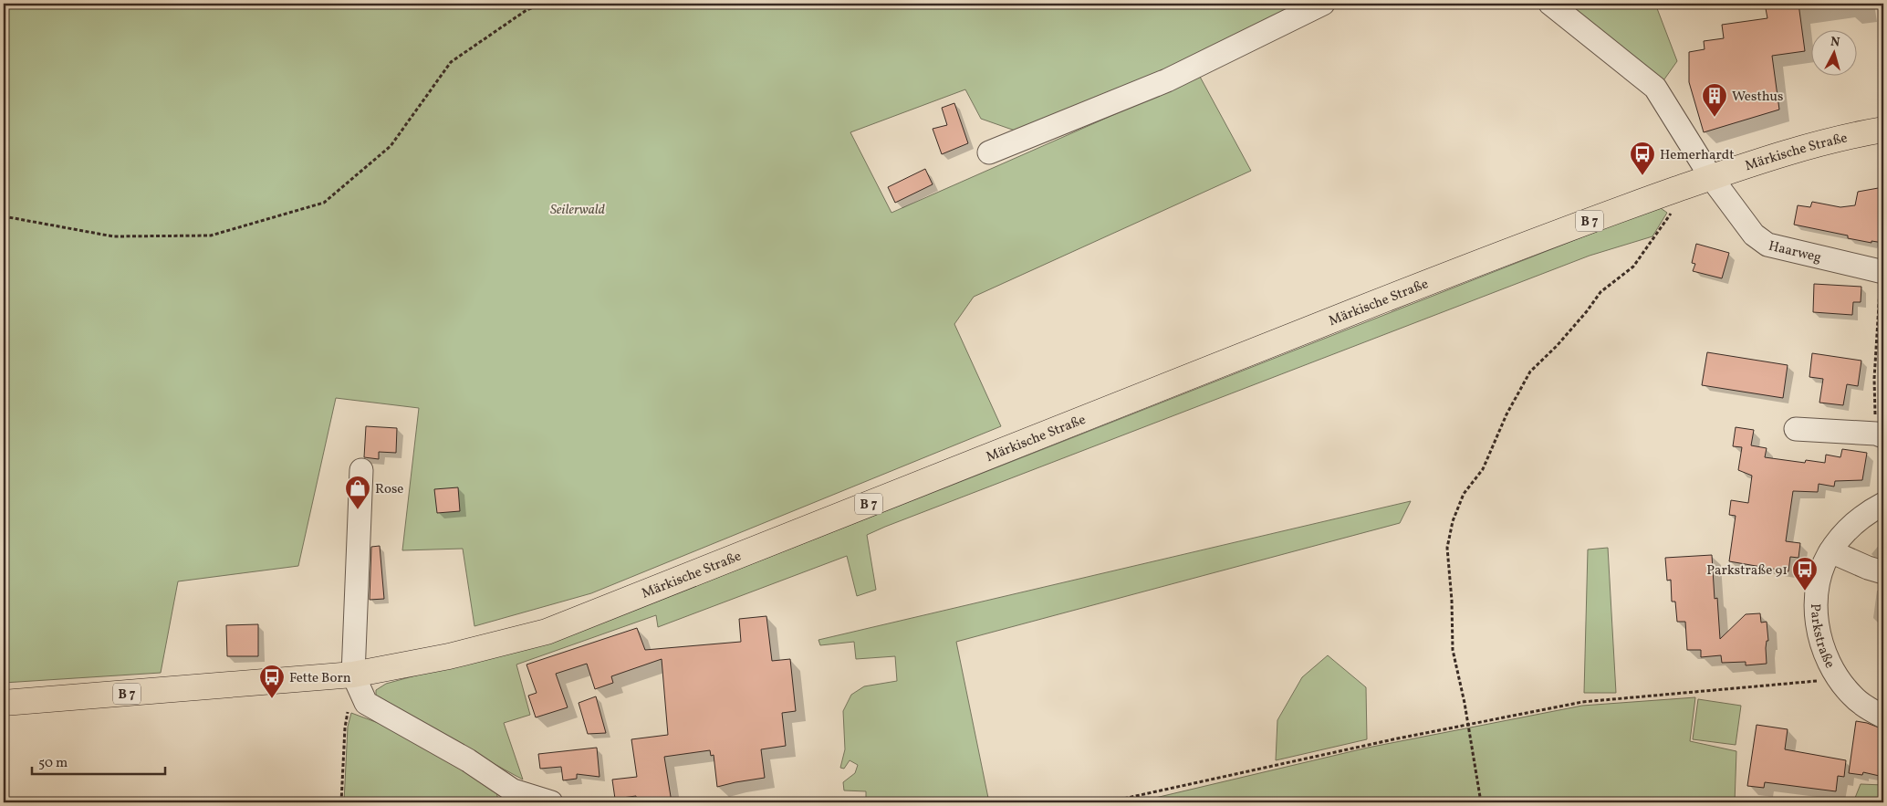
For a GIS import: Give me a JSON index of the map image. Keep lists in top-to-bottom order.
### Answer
{
  "streets": {
    "main road": ["Märkische Straße", "B 7"],
    "street": ["Haarweg", "Parkstraße"]
  },
  "crossings": [
    ["Märkische Straße", "Haarweg"]
  ],
  "parks": ["Seilerwald"],
  "places": {
    "building": ["Westhus"],
    "bus stop": ["Hemerhardt", "Parkstraße 91", "Fette Born"],
    "shop": ["Rose"]
  },
  "scale_bar": "50 m",
  "north": "top"
}
